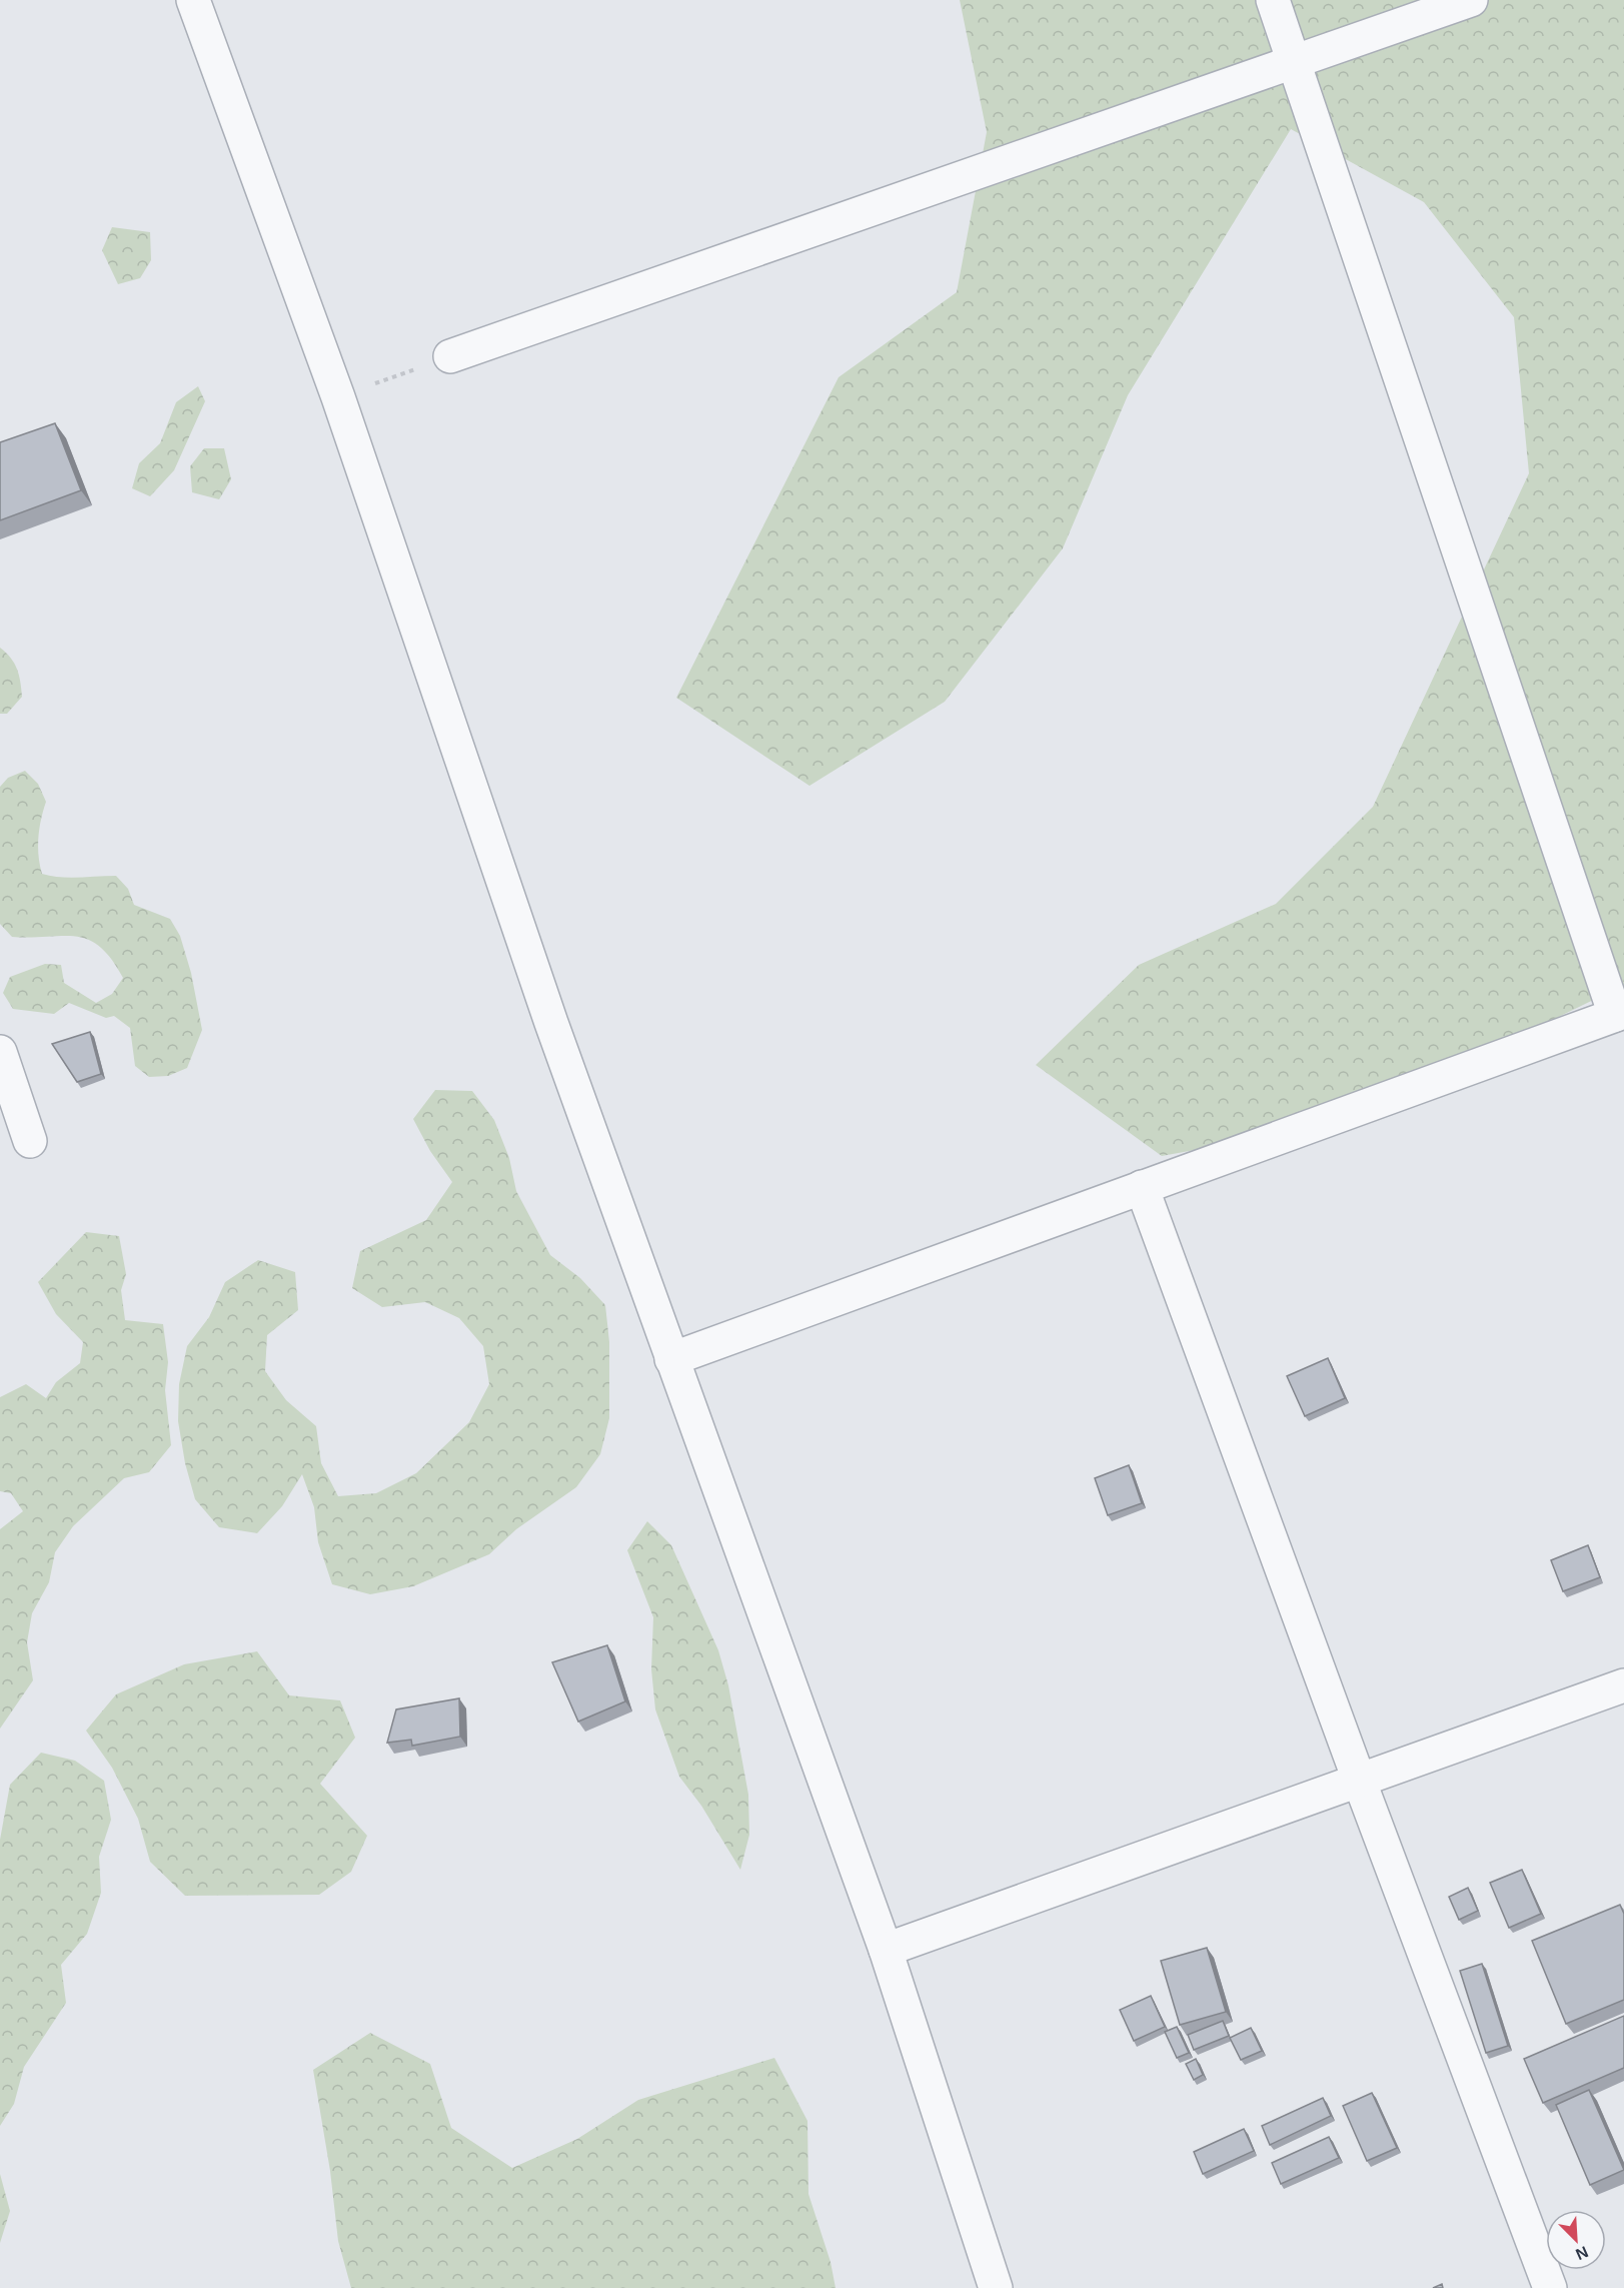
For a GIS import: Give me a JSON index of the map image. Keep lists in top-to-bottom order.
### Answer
{
  "north": "bottom right"
}
